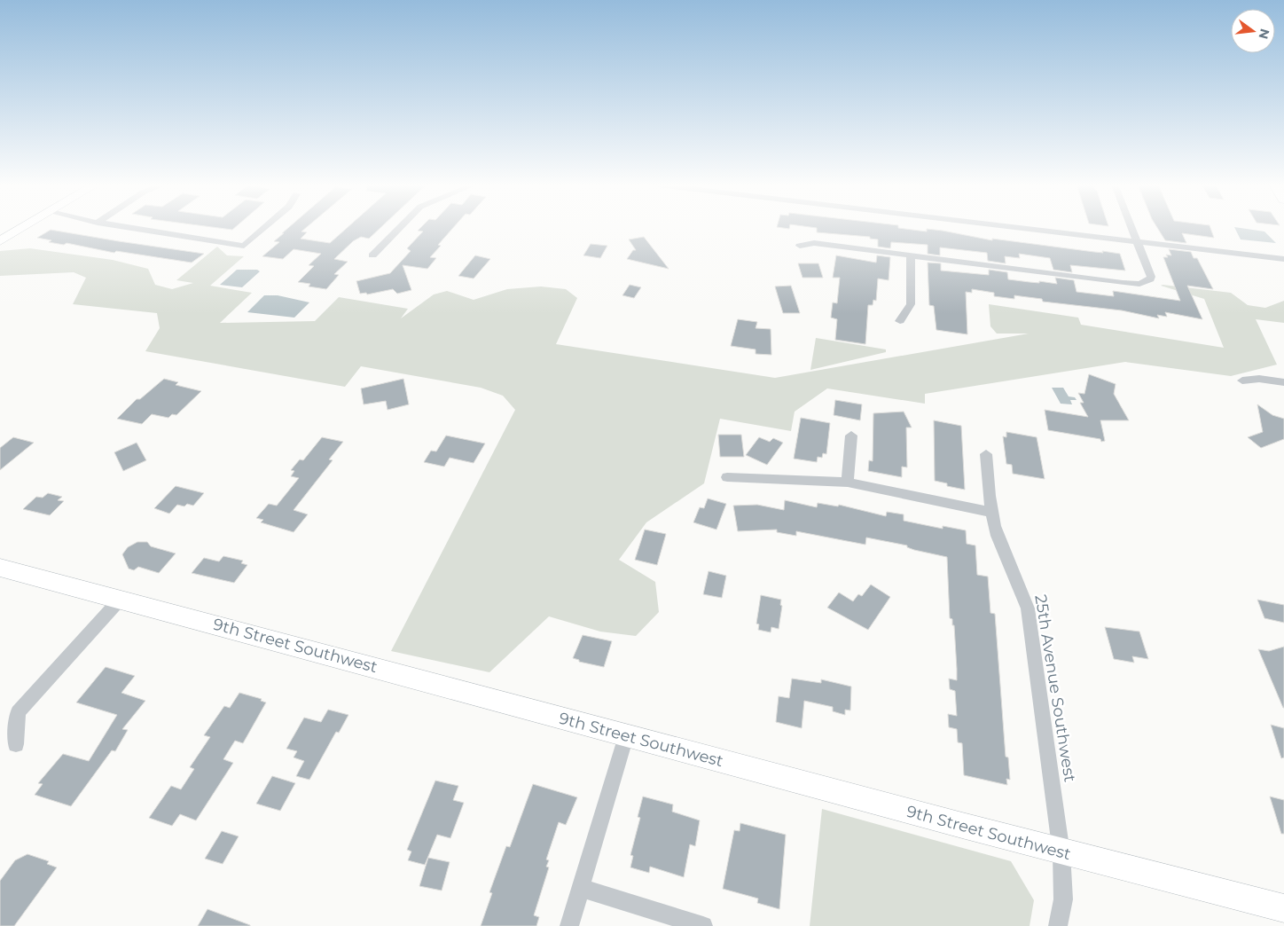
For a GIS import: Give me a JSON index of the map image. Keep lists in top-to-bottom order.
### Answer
{
  "streets": {
    "main road": ["9th Street Southwest"],
    "street": ["25th Avenue Southwest"]
  },
  "crossings": [
    ["9th Street Southwest", "25th Avenue Southwest"]
  ],
  "north": "right"
}
